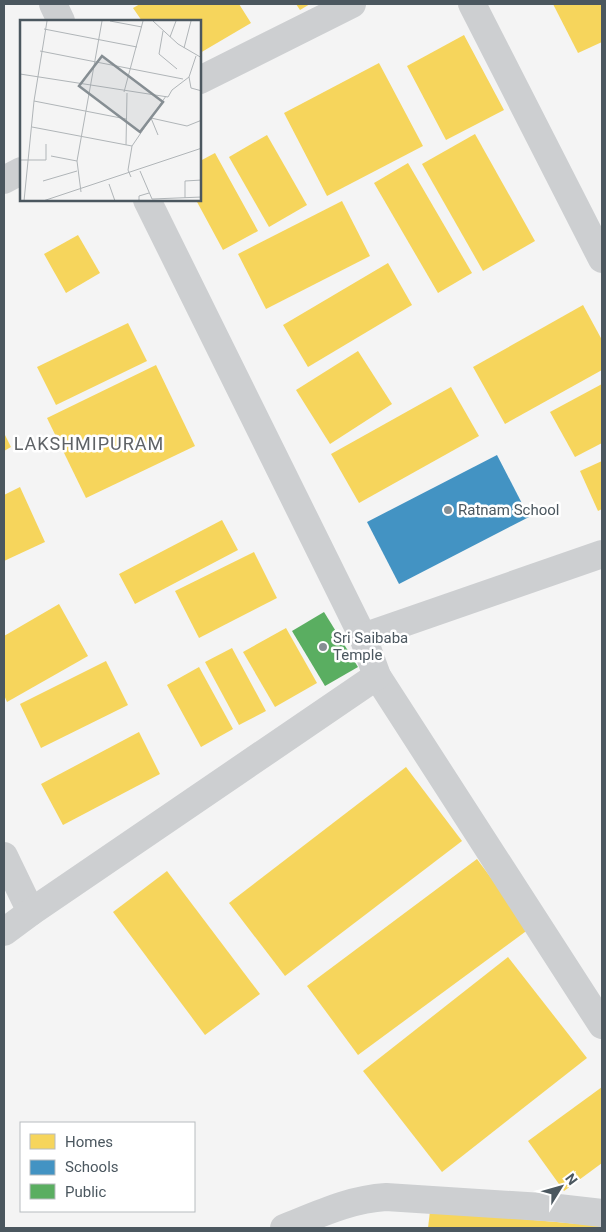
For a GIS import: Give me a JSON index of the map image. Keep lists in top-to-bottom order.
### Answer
{
  "districts": ["LAKSHMIPURAM"],
  "places": ["Ratnam School", "Sri Saibaba Temple"],
  "legend": ["Homes", "Schools", "Public"],
  "north": "top right"
}
